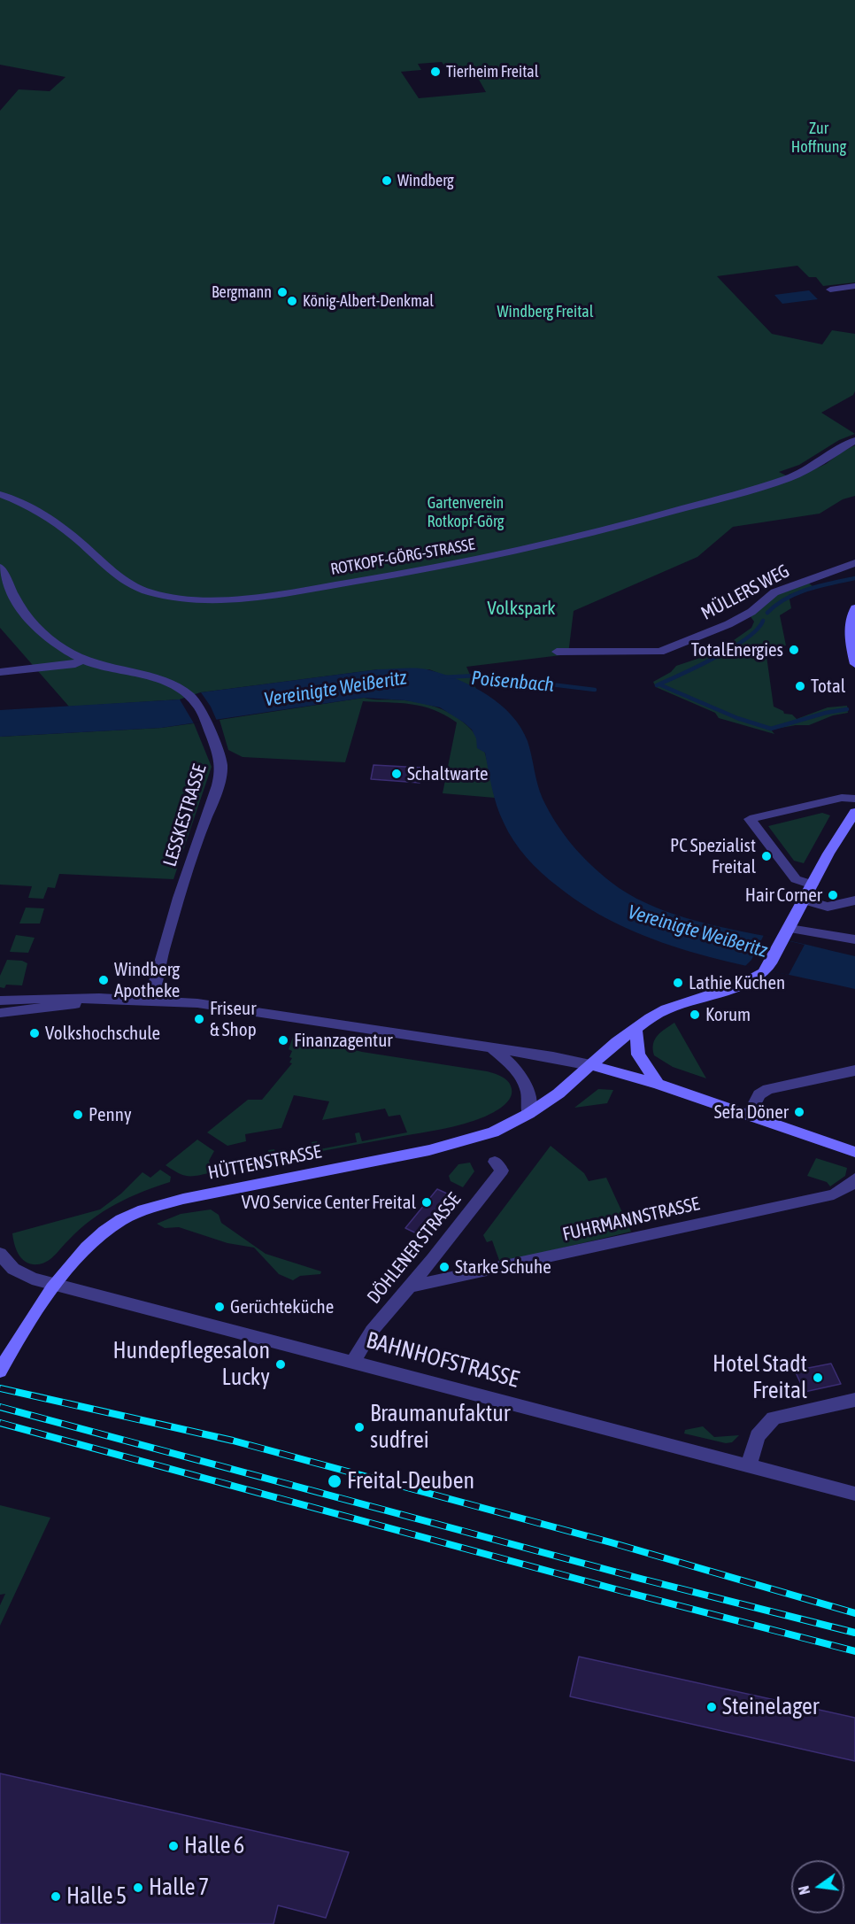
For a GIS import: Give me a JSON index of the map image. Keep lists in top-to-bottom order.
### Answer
{
  "streets": {
    "main road": ["HÜTTENSTRASSE"],
    "street": [
      "ROTKOPF-GÖRG-STRASSE",
      "MÜLLERS WEG",
      "LESSKESTRASSE",
      "FUHRMANNSTRASSE",
      "DÖHLENER STRASSE",
      "BAHNHOFSTRASSE"
    ]
  },
  "crossings": [
    ["HÜTTENSTRASSE", "BAHNHOFSTRASSE"],
    ["FUHRMANNSTRASSE", "DÖHLENER STRASSE"],
    ["DÖHLENER STRASSE", "BAHNHOFSTRASSE"]
  ],
  "water": ["Poisenbach", "Vereinigte Weißeritz"],
  "parks": [
    "Zur Hoffnung",
    "Windberg Freital",
    "Gartenverein Rotkopf-Görg",
    "Volkspark"
  ],
  "places": [
    "Tierheim Freital",
    "Windberg",
    "Bergmann",
    "König-Albert-Denkmal",
    "TotalEnergies",
    "Total",
    "Schaltwarte",
    "PC Spezialist Freital",
    "Hair Corner",
    "Windberg Apotheke",
    "Lathie Küchen",
    "Korum",
    "Friseur & Shop",
    "Volkshochschule",
    "Finanzagentur",
    "Sefa Döner",
    "Penny",
    "VVO Service Center Freital",
    "Starke Schuhe",
    "Gerüchteküche",
    "Hundepflegesalon Lucky",
    "Hotel Stadt Freital",
    "Braumanufaktur sudfrei",
    "Freital-Deuben",
    "Steinelager",
    "Halle 6",
    "Halle 7",
    "Halle 5"
  ],
  "north": "left"
}
